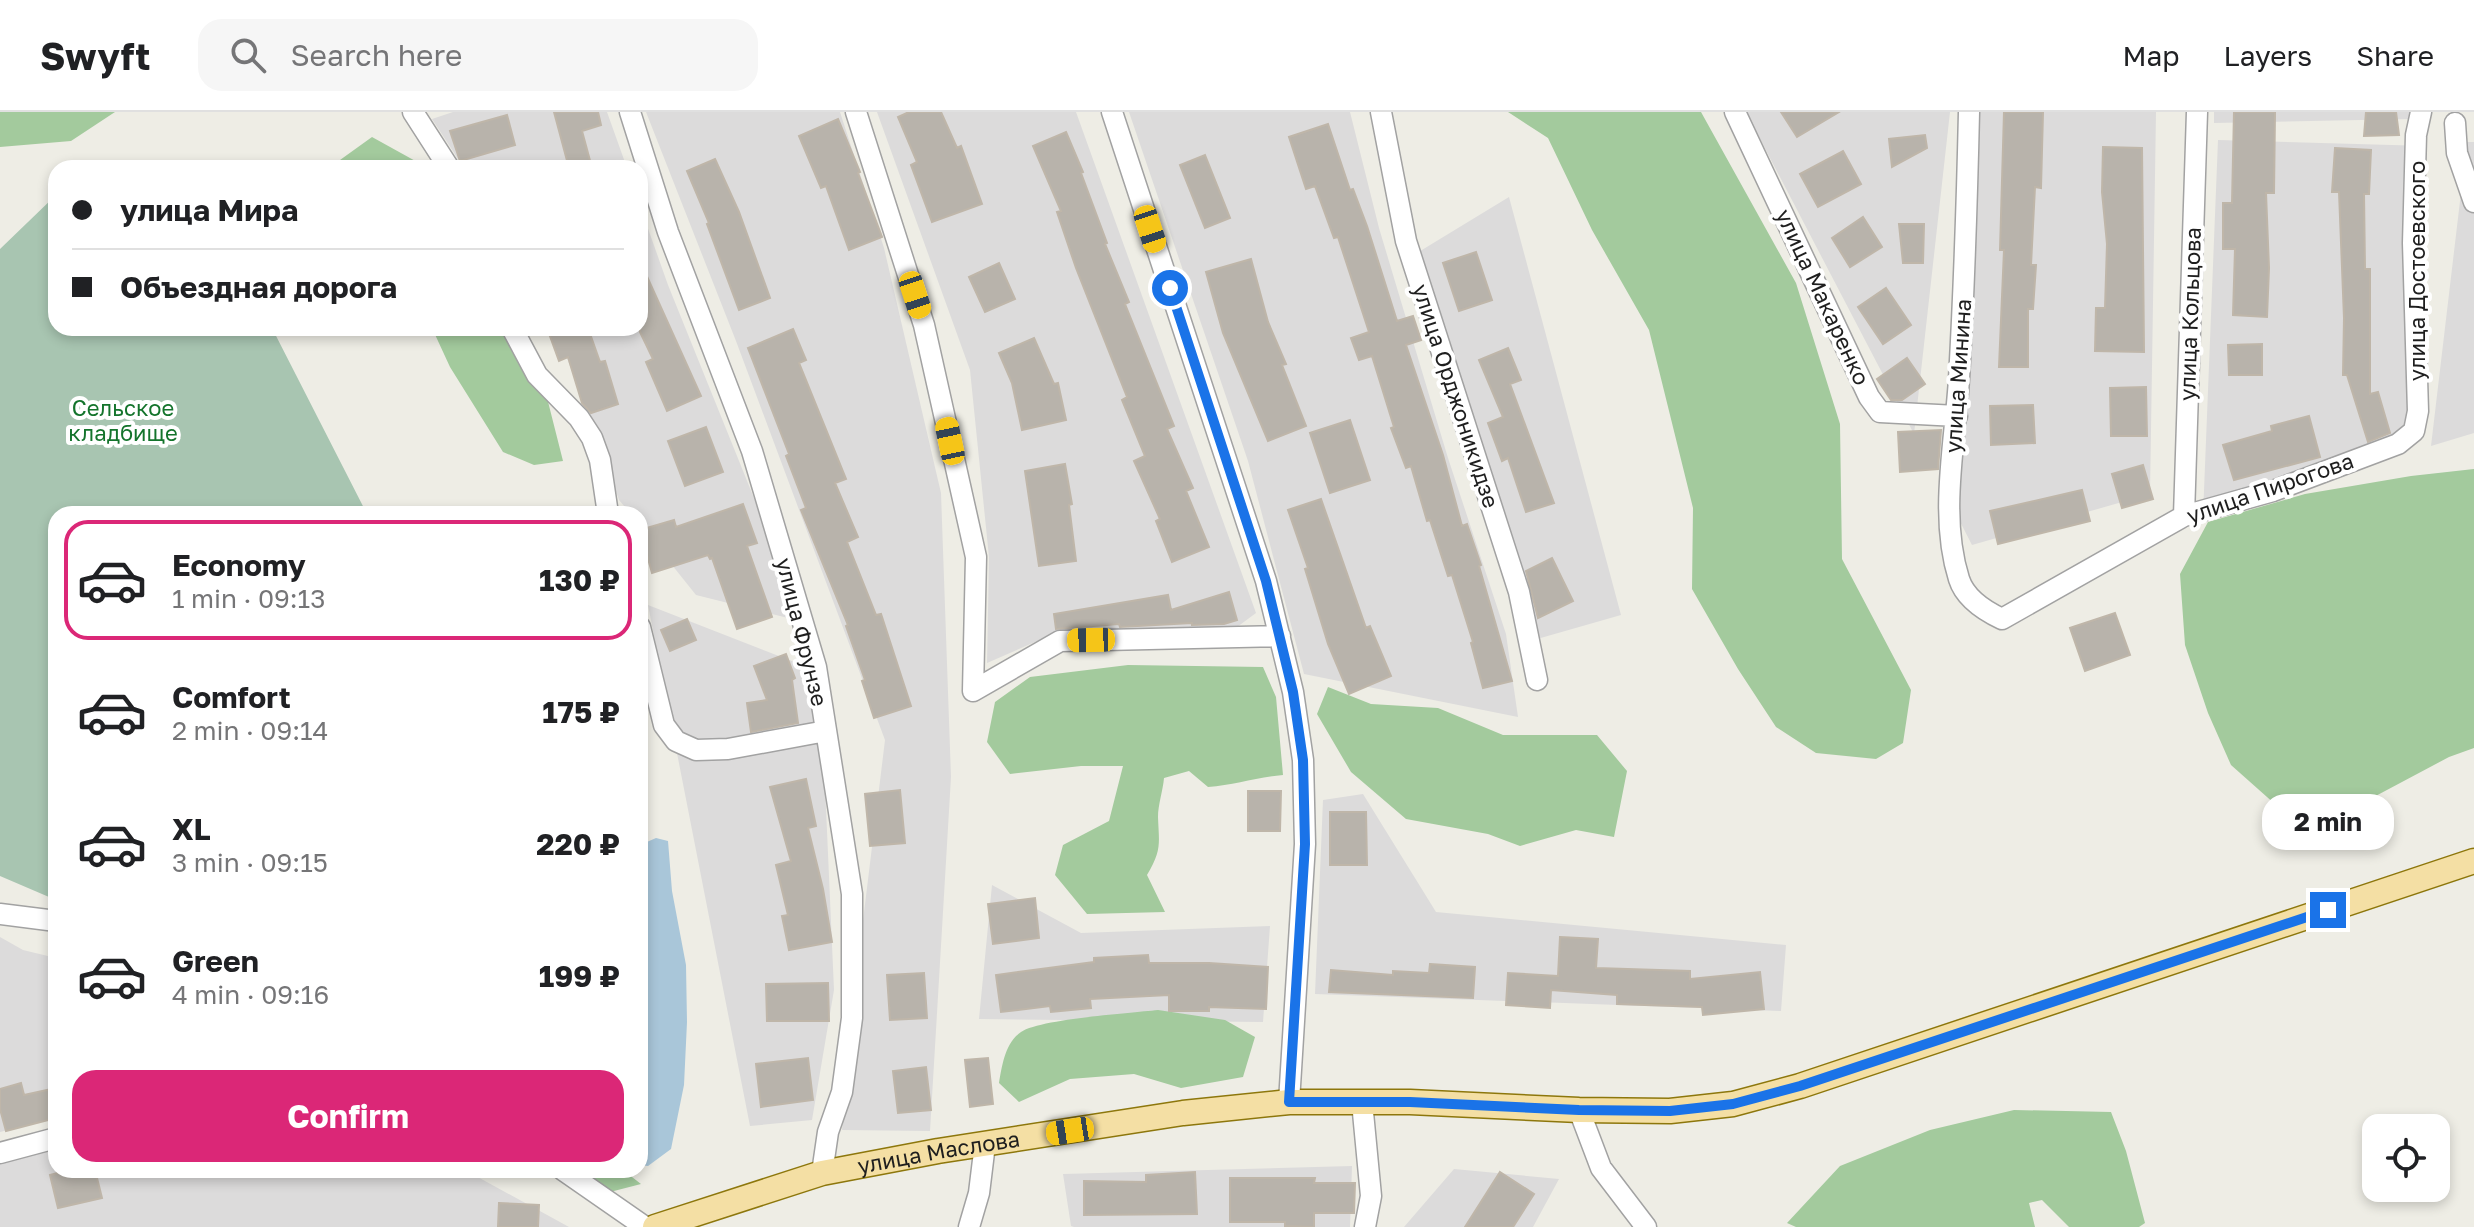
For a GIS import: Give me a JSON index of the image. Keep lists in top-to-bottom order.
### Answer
{
  "streets": {
    "main road": ["улица Маслова"],
    "street": [
      "улица Достоевского",
      "улица Макаренко",
      "улица Кольцова",
      "улица Минина",
      "улица Орджоникидзе",
      "улица Пирогова",
      "улица Фрунзе"
    ]
  },
  "crossings": [
    ["улица Достоевского", "улица Пирогова"],
    ["улица Макаренко", "улица Минина"],
    ["улица Кольцова", "улица Пирогова"],
    ["улица Минина", "улица Пирогова"],
    ["улица Фрунзе", "улица Маслова"]
  ],
  "parks": ["Сельское кладбище"],
  "page": {
    "header": "Swyft",
    "search": "Search here",
    "nav": ["Map", "Layers", "Share"],
    "banner": ["улица Мира", "Объездная дорога"],
    "list": [
      {
        "name": "Economy",
        "note": "1 min · 09:13",
        "value": "130 ₽"
      },
      {
        "name": "Comfort",
        "note": "2 min · 09:14",
        "value": "175 ₽"
      },
      {
        "name": "XL",
        "note": "3 min · 09:15",
        "value": "220 ₽"
      },
      {
        "name": "Green",
        "note": "4 min · 09:16",
        "value": "199 ₽"
      }
    ],
    "bubble": "2 min",
    "buttons": "Confirm"
  }
}
